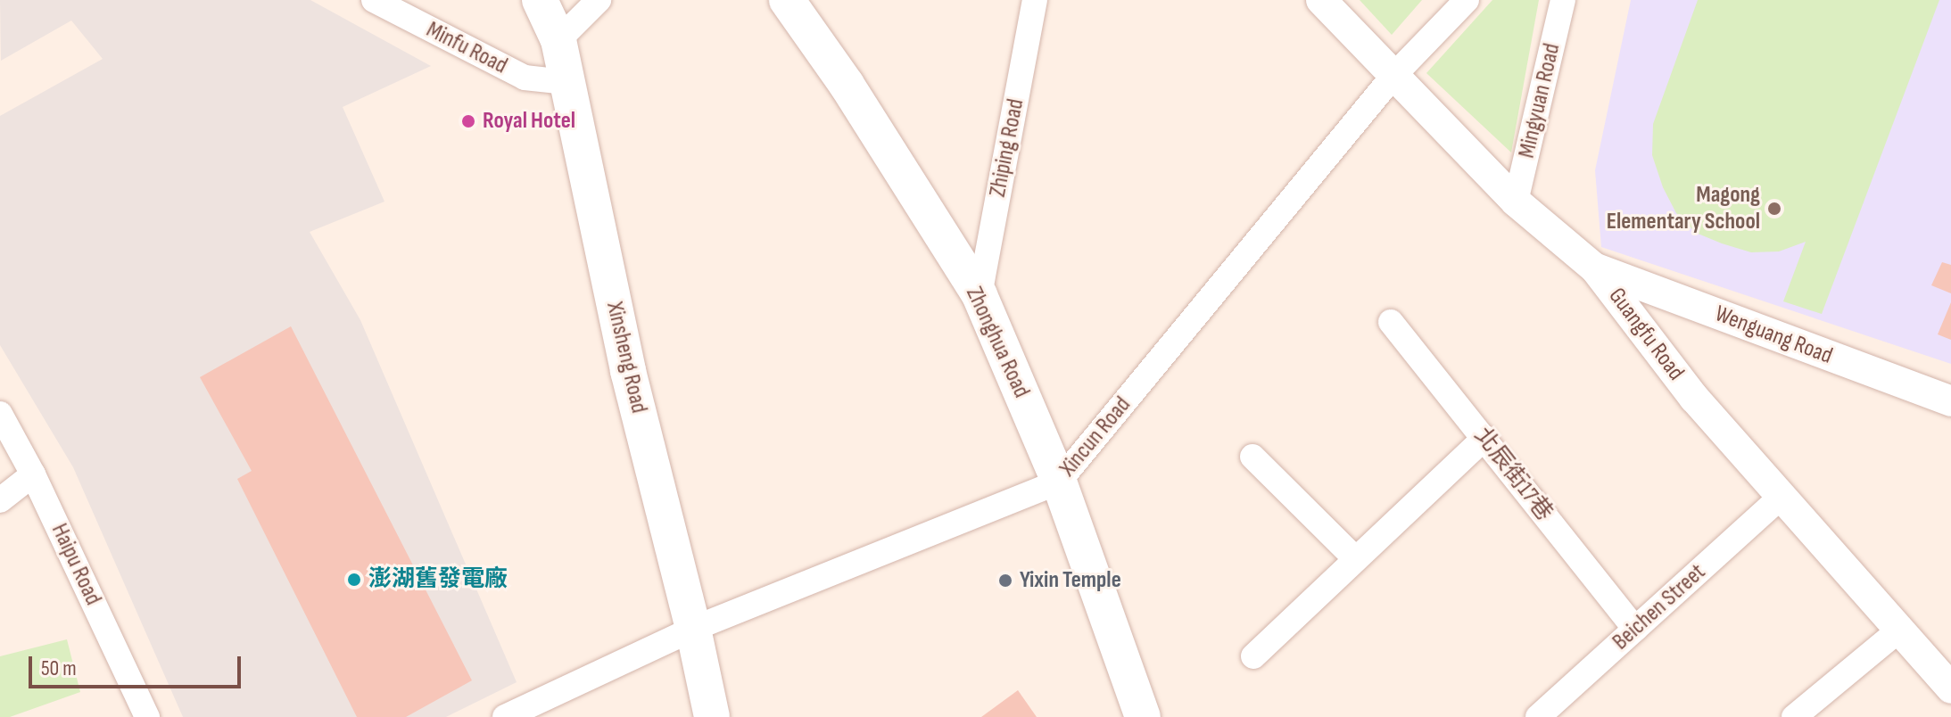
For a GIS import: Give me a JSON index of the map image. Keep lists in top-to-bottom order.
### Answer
{
  "streets": {
    "main road": ["Zhonghua Road", "Xinsheng Road"],
    "street": [
      "Minfu Road",
      "Mingyuan Road",
      "Zhiping Road",
      "Guangfu Road",
      "Wenguang Road",
      "Xincun Road",
      "北辰街17巷",
      "Haipu Road",
      "Beichen Street"
    ]
  },
  "crossings": [
    ["Minfu Road", "Xinsheng Road"],
    ["Mingyuan Road", "Guangfu Road"],
    ["Zhiping Road", "Zhonghua Road"],
    ["Guangfu Road", "Wenguang Road"],
    ["Guangfu Road", "Xincun Road"],
    ["Guangfu Road", "Beichen Street"],
    ["Zhonghua Road", "Xincun Road"],
    ["Xinsheng Road", "Xincun Road"],
    ["北辰街17巷", "Beichen Street"]
  ],
  "places": [
    "Royal Hotel",
    "Magong Elementary School",
    "澎湖舊發電廠",
    "Yixin Temple"
  ],
  "scale_bar": "50 m"
}
